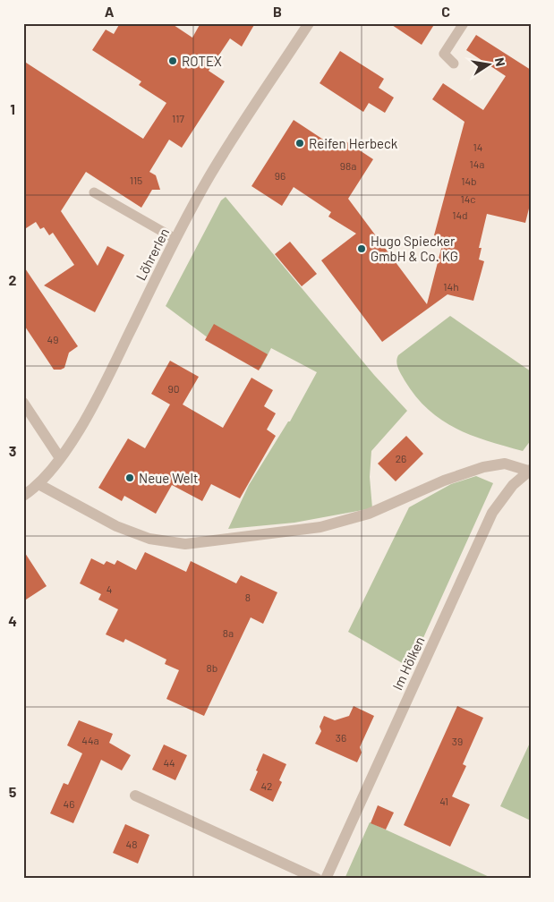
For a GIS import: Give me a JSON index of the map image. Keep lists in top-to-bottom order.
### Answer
{
  "streets": {
    "street": ["Löhrerlen", "Im Hölken"]
  },
  "places": [
    "ROTEX",
    "Reifen Herbeck",
    "Hugo Spiecker GmbH & Co. KG",
    "Neue Welt"
  ],
  "house_numbers": [
    "117",
    "14",
    "14a",
    "98a",
    "96",
    "115",
    "14b",
    "14c",
    "14d",
    "14h",
    "49",
    "90",
    "26",
    "4",
    "8",
    "8a",
    "8b",
    "36",
    "44a",
    "39",
    "44",
    "42",
    "41",
    "46",
    "48"
  ],
  "north": "right",
  "grid": {
    "columns": ["A", "B", "C"],
    "rows": [
      "1",
      "2",
      "3",
      "4",
      "5"
    ]
  }
}
